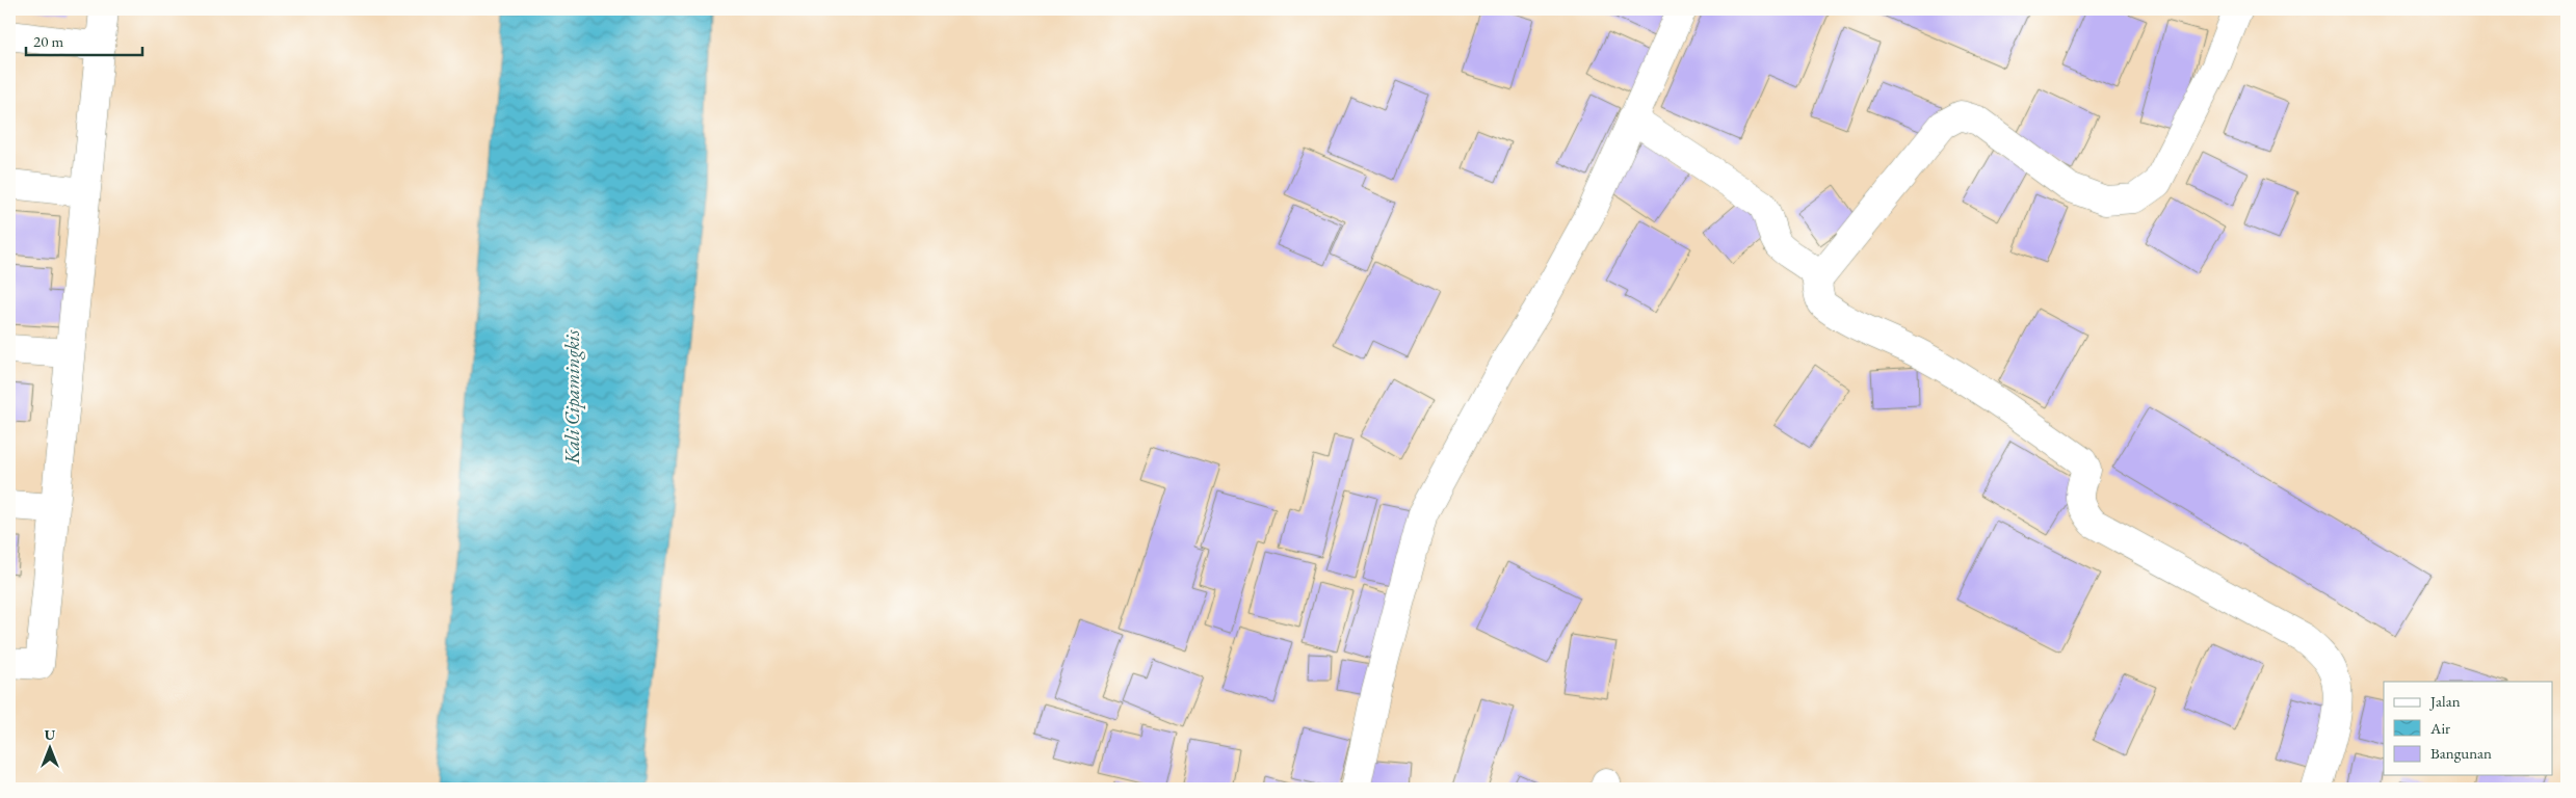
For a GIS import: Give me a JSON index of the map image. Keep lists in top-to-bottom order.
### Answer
{
  "water": ["Kali Cipamingkis"],
  "legend": ["Jalan", "Air", "Bangunan"],
  "scale_bar": "20 m",
  "north": "top"
}
